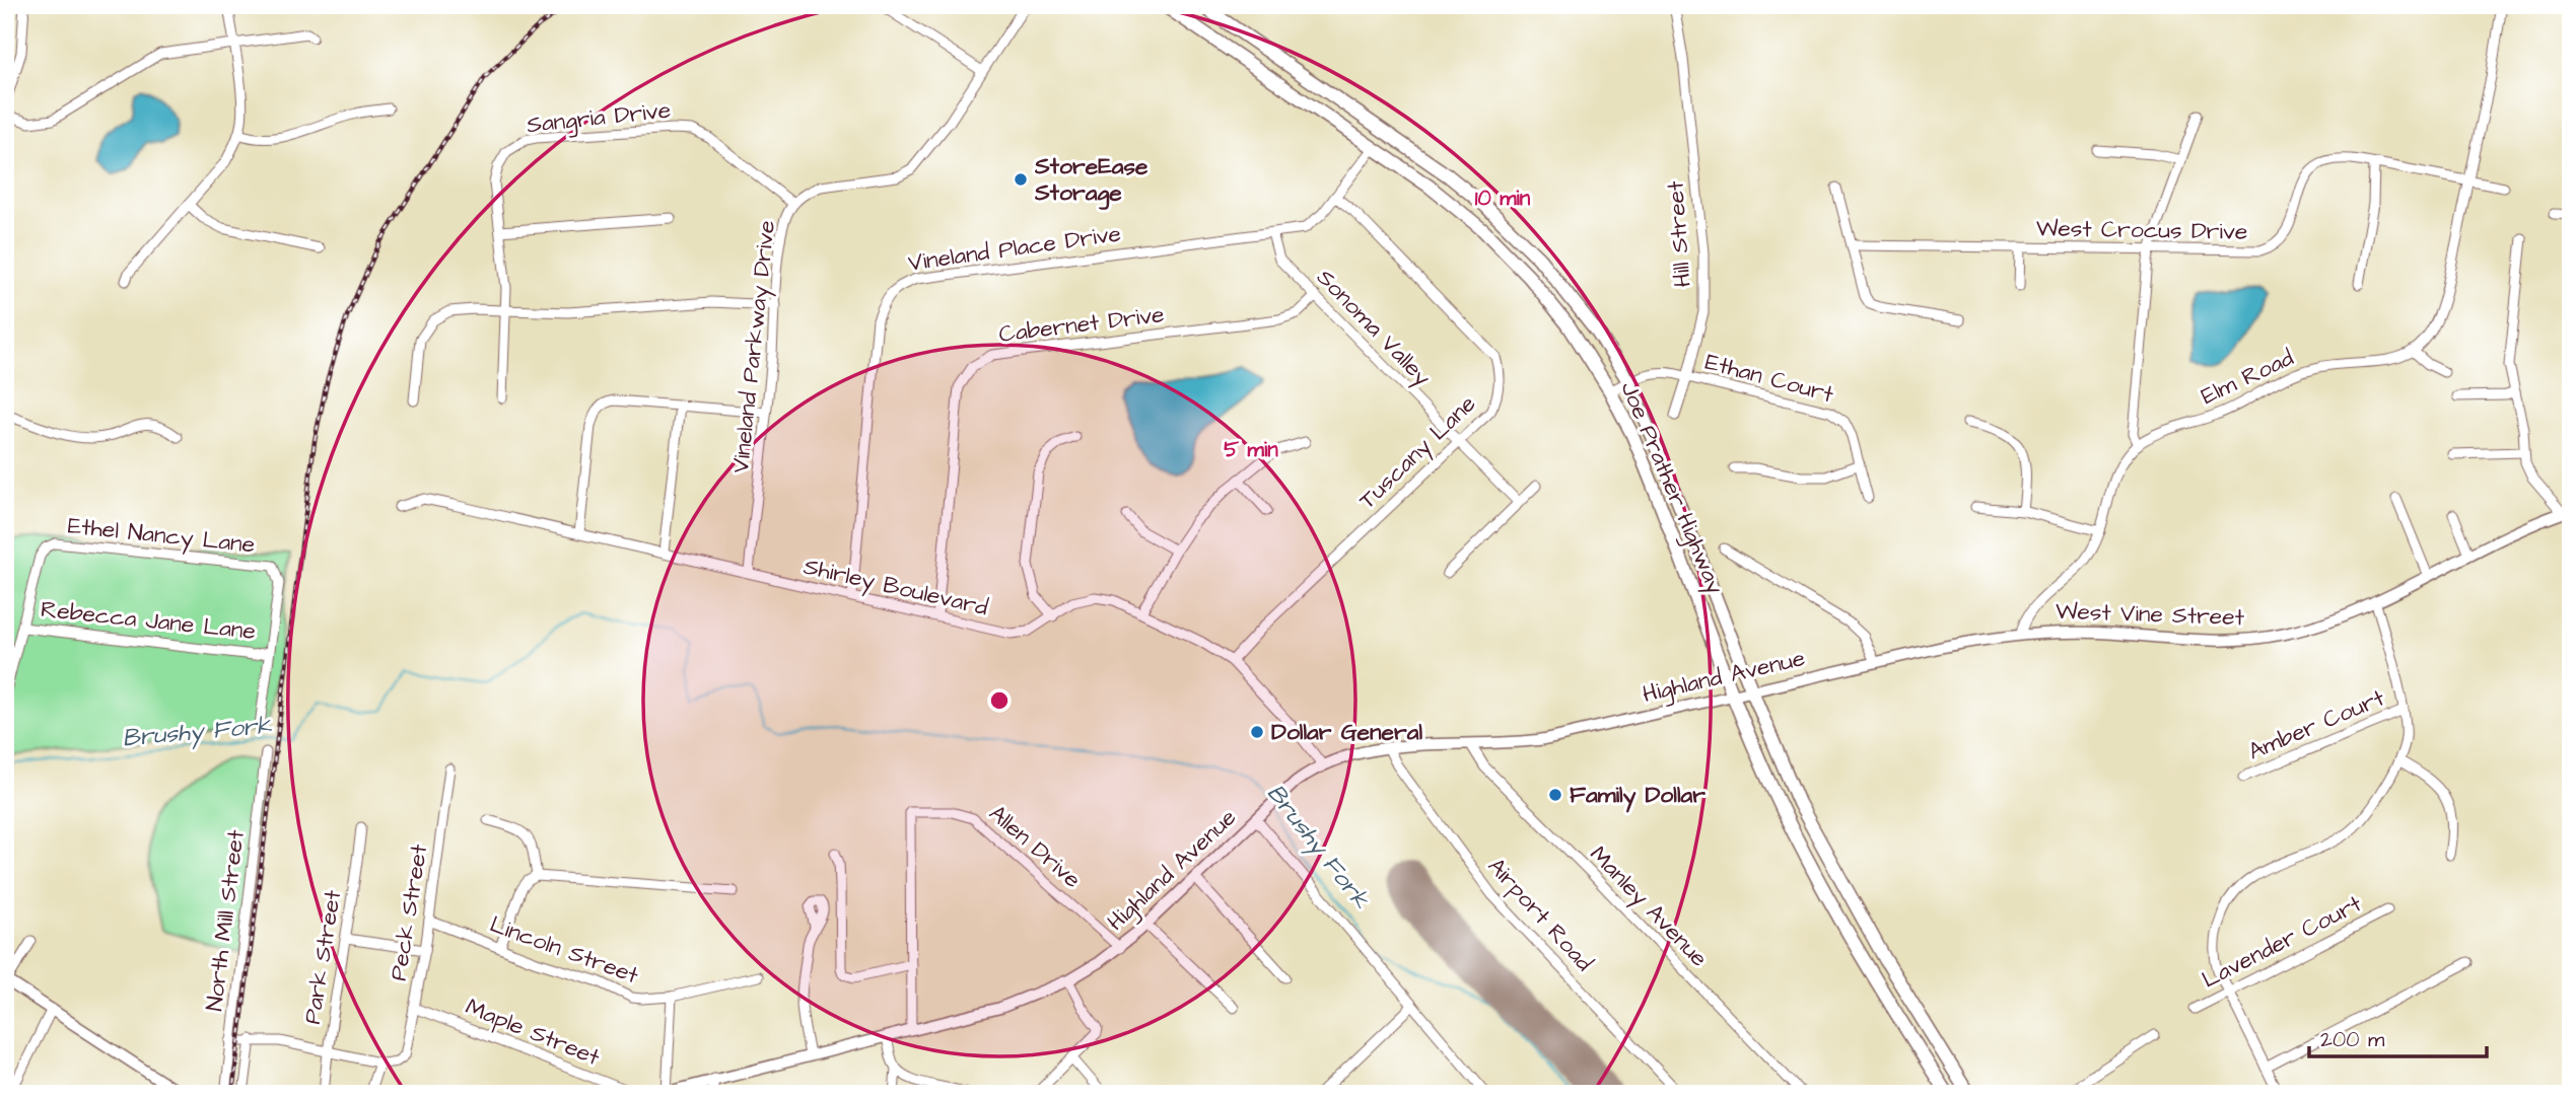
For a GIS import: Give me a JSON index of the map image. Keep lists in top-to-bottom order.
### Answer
{
  "streets": {
    "highway": ["Joe Prather Highway"],
    "main road": ["West Vine Street", "Highland Avenue"],
    "street": [
      "Sangria Drive",
      "West Crocus Drive",
      "Hill Street",
      "Vineland Place Drive",
      "Cabernet Drive",
      "Sonoma Valley",
      "Vineland Parkway Drive",
      "Elm Road",
      "Ethan Court",
      "Tuscany Lane",
      "Ethel Nancy Lane",
      "Shirley Boulevard",
      "Rebecca Jane Lane",
      "Amber Court",
      "Allen Drive",
      "Manley Avenue",
      "Peck Street",
      "Airport Road",
      "North Mill Street",
      "Lavender Court",
      "Lincoln Street",
      "Park Street",
      "Maple Street"
    ]
  },
  "crossings": [
    ["Sangria Drive", "Vineland Parkway Drive"],
    ["Hill Street", "Ethan Court"],
    ["Vineland Place Drive", "Sonoma Valley"],
    ["Vineland Place Drive", "Tuscany Lane"],
    ["Vineland Place Drive", "Joe Prather Highway"],
    ["Vineland Place Drive", "Shirley Boulevard"],
    ["Cabernet Drive", "Sonoma Valley"],
    ["Cabernet Drive", "Shirley Boulevard"],
    ["Sonoma Valley", "Tuscany Lane"],
    ["Vineland Parkway Drive", "Shirley Boulevard"],
    ["Elm Road", "West Vine Street"],
    ["Tuscany Lane", "Shirley Boulevard"],
    ["Joe Prather Highway", "Highland Avenue"],
    ["Ethel Nancy Lane", "Rebecca Jane Lane"],
    ["Shirley Boulevard", "Highland Avenue"],
    ["West Vine Street", "Highland Avenue"],
    ["Highland Avenue", "Allen Drive"],
    ["Highland Avenue", "Manley Avenue"],
    ["Highland Avenue", "Airport Road"],
    ["Peck Street", "Lincoln Street"],
    ["Peck Street", "Maple Street"]
  ],
  "water": ["Brushy Fork"],
  "places": ["StoreEase Storage", "Dollar General", "Family Dollar"],
  "scale_bar": "200 m",
  "rings": ["10 min", "5 min"]
}
